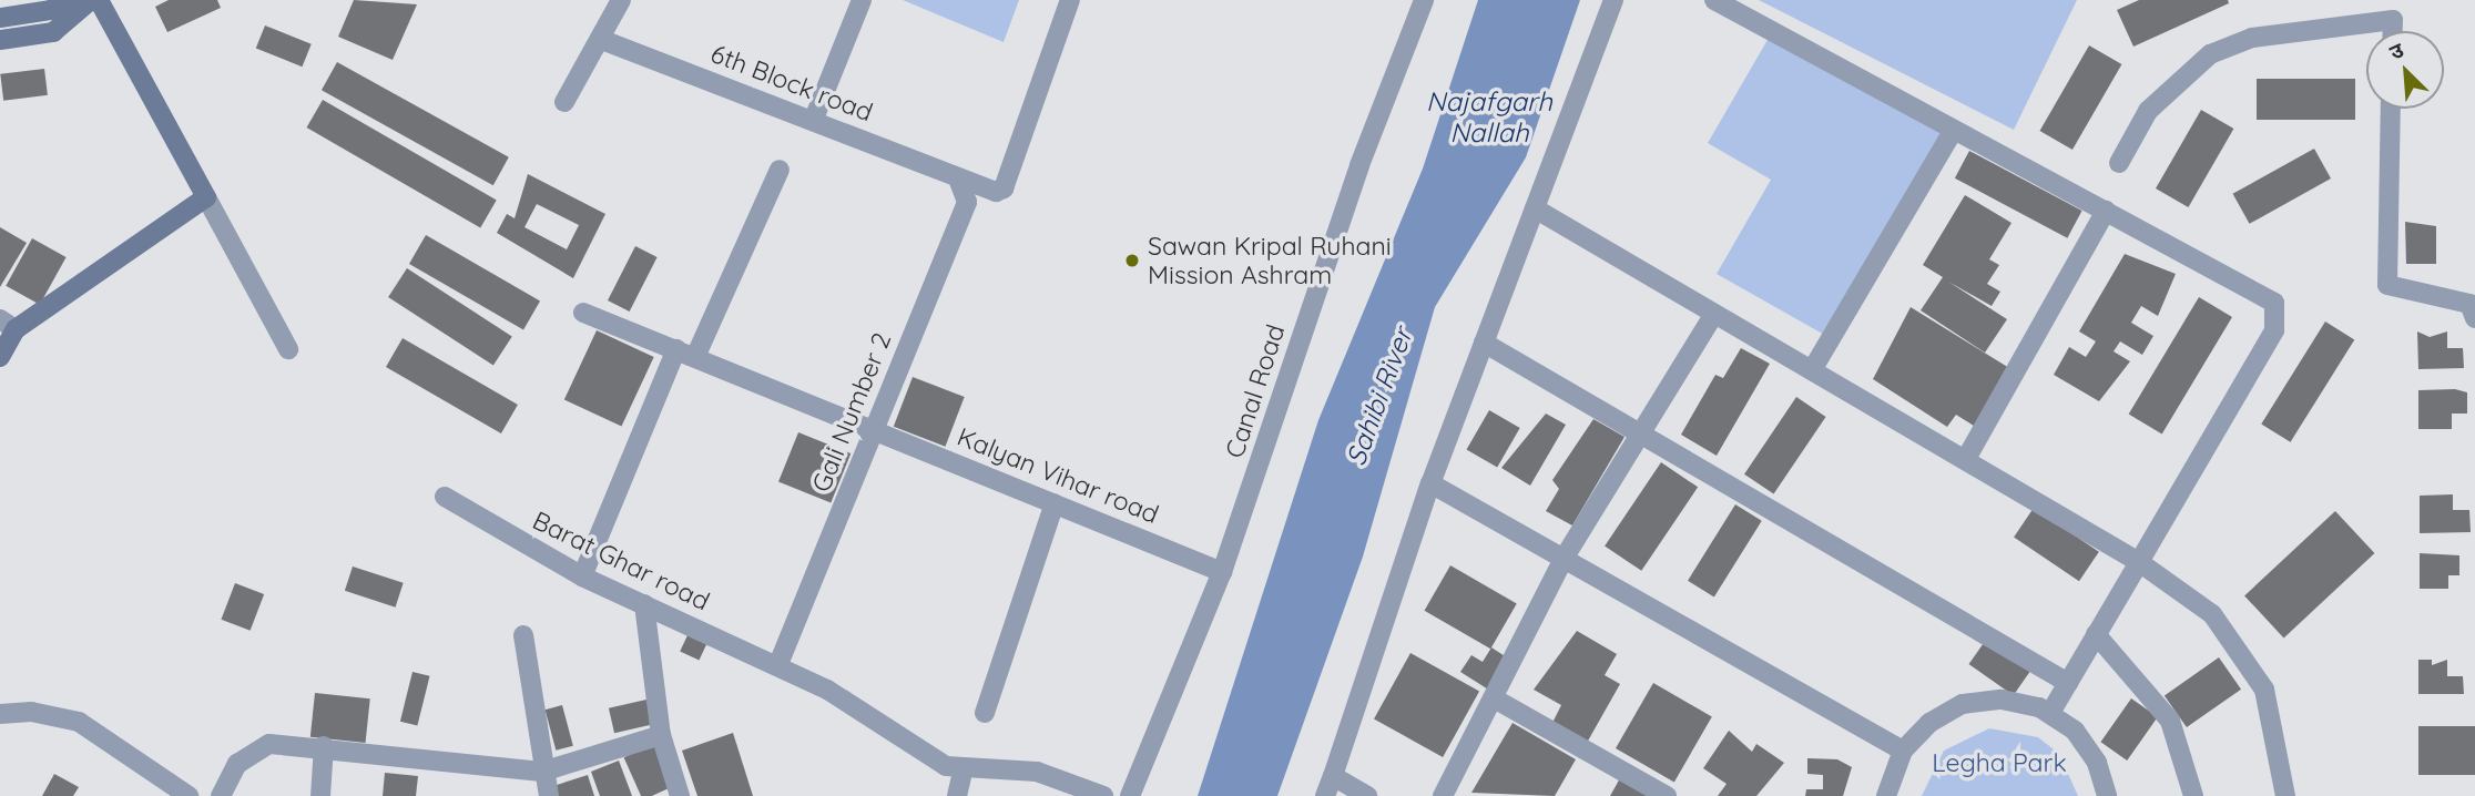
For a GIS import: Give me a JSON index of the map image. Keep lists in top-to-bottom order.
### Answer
{
  "streets": {
    "street": [
      "6th Block road",
      "Canal Road",
      "Gali Number 2",
      "Kalyan Vihar road",
      "Barat Ghar road"
    ]
  },
  "crossings": [
    ["6th Block road", "Gali Number 2"],
    ["Canal Road", "Kalyan Vihar road"],
    ["Gali Number 2", "Kalyan Vihar road"],
    ["Gali Number 2", "Barat Ghar road"]
  ],
  "water": ["Najafgarh Nallah", "Sahibi River"],
  "parks": ["Legha Park"],
  "places": ["Sawan Kripal Ruhani Mission Ashram"],
  "north": "top left"
}
